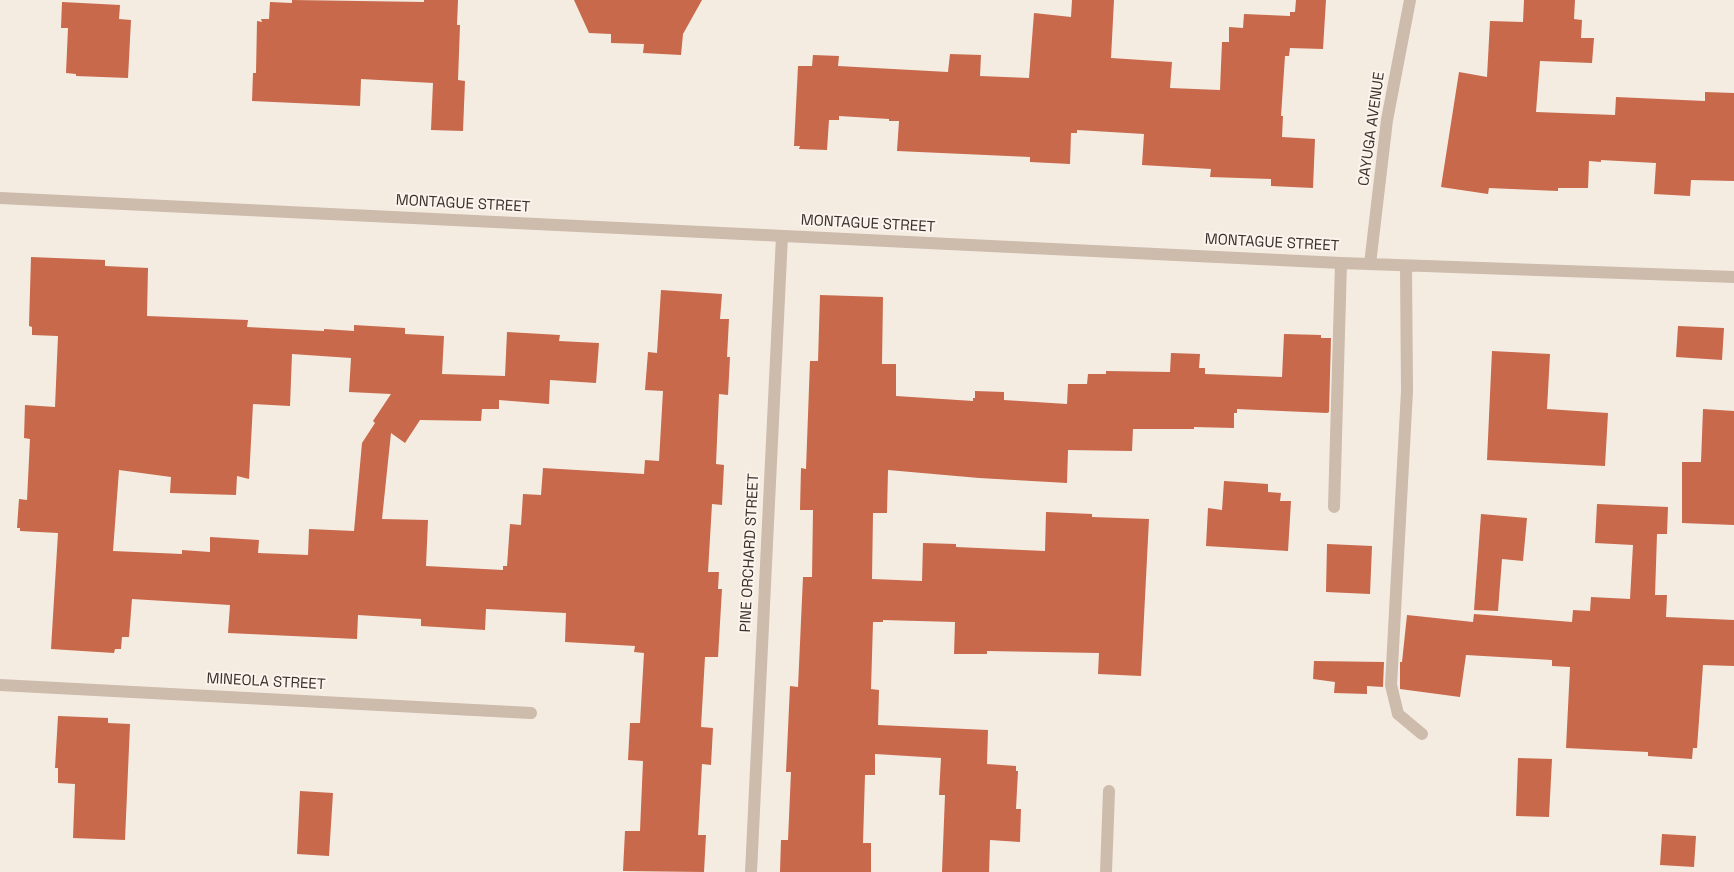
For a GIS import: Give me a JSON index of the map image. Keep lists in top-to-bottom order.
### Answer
{
  "streets": {
    "street": [
      "CAYUGA AVENUE",
      "MONTAGUE STREET",
      "PINE ORCHARD STREET",
      "MINEOLA STREET"
    ]
  },
  "crossings": [
    ["CAYUGA AVENUE", "MONTAGUE STREET"],
    ["MONTAGUE STREET", "PINE ORCHARD STREET"]
  ]
}
